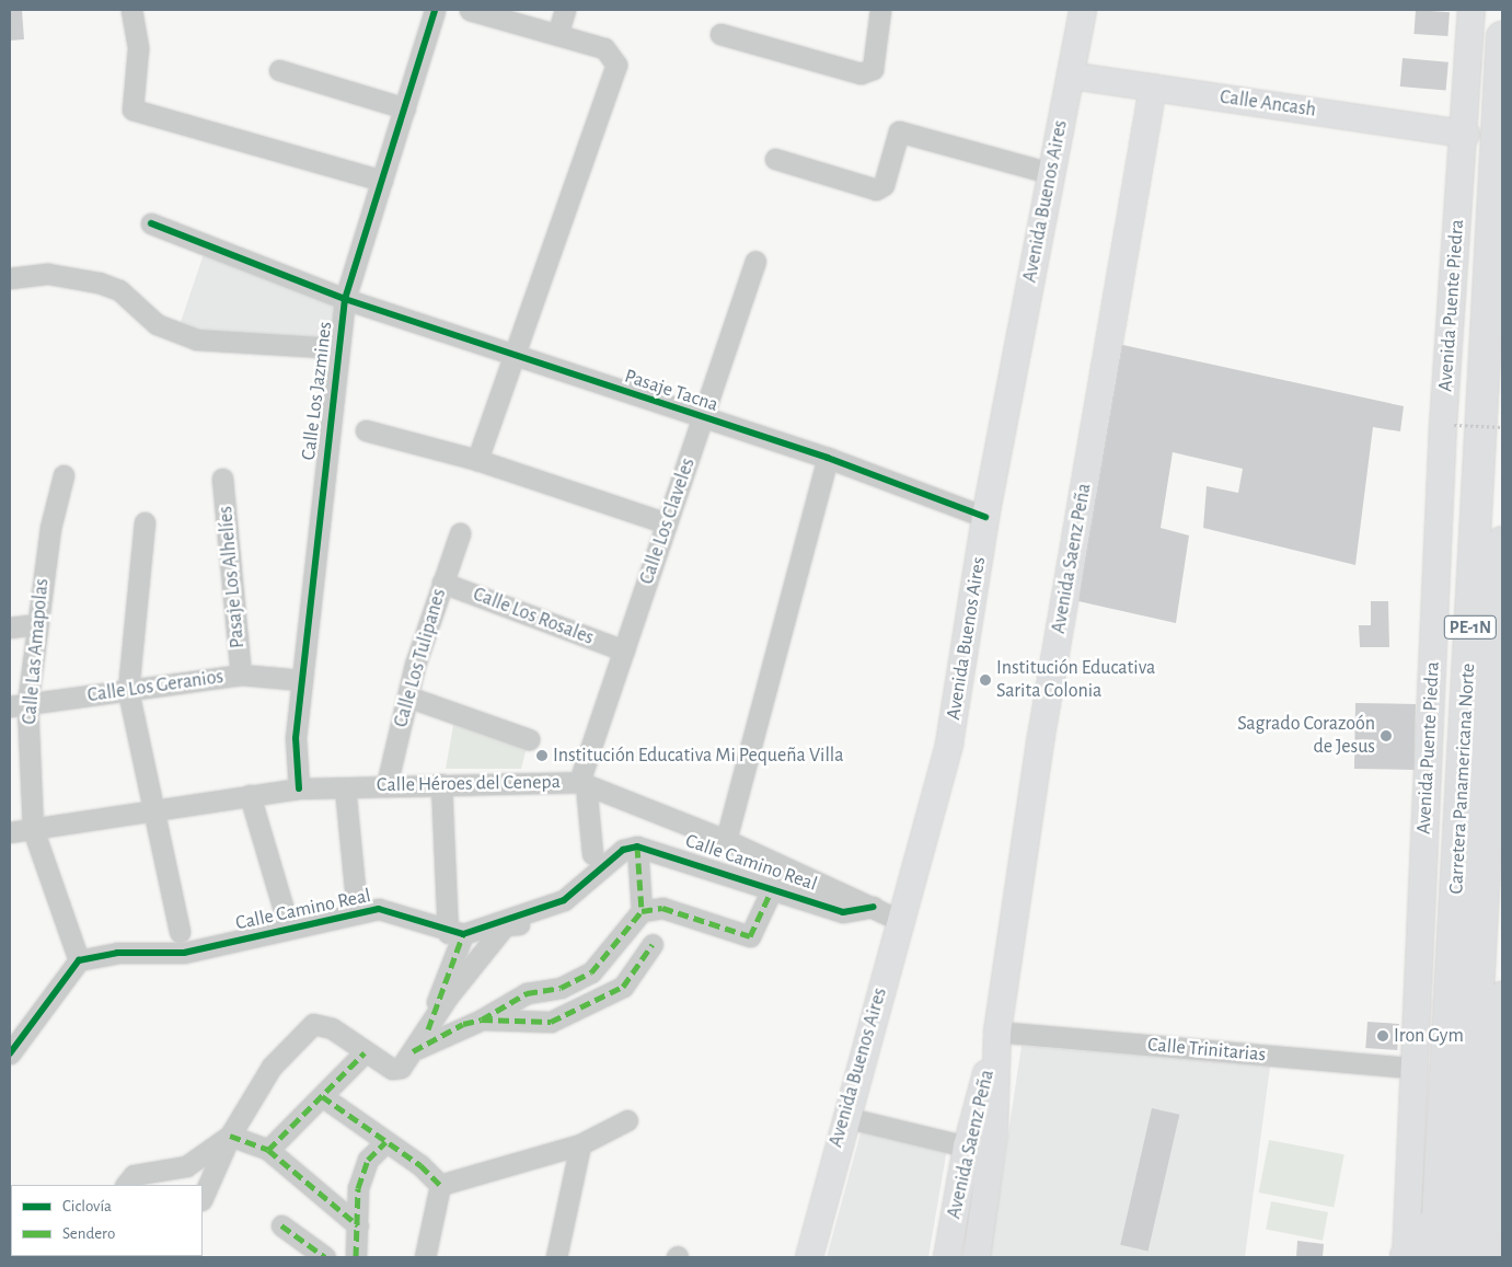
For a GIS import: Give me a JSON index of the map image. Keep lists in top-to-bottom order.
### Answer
{
  "streets": {
    "highway": ["PE-1N", "Carretera Panamericana Norte"],
    "main road": [
      "Calle Ancash",
      "Avenida Buenos Aires",
      "Avenida Puente Piedra",
      "Avenida Saenz Peña"
    ],
    "street": [
      "Calle Los Jazmines",
      "Pasaje Tacna",
      "Calle Los Claveles",
      "Pasaje Los Alhelíes",
      "Calle Los Rosales",
      "Calle Las Amapolas",
      "Calle Los Tulipanes",
      "Calle Los Geranios",
      "Calle Héroes del Cenepa",
      "Calle Camino Real",
      "Calle Trinitarias"
    ]
  },
  "crossings": [
    ["Calle Ancash", "Avenida Buenos Aires"],
    ["Calle Ancash", "Avenida Puente Piedra"],
    ["Calle Ancash", "Avenida Saenz Peña"],
    ["Avenida Buenos Aires", "Pasaje Tacna"],
    ["Avenida Buenos Aires", "Calle Héroes del Cenepa"],
    ["Avenida Puente Piedra", "Calle Trinitarias"],
    ["Calle Los Jazmines", "Pasaje Tacna"],
    ["Calle Los Jazmines", "Calle Los Geranios"],
    ["Calle Los Jazmines", "Calle Héroes del Cenepa"],
    ["Pasaje Tacna", "Calle Los Claveles"],
    ["Calle Los Claveles", "Calle Los Rosales"],
    ["Calle Los Claveles", "Calle Héroes del Cenepa"],
    ["Avenida Saenz Peña", "Calle Trinitarias"],
    ["Pasaje Los Alhelíes", "Calle Los Geranios"],
    ["Calle Los Rosales", "Calle Los Tulipanes"],
    ["Calle Las Amapolas", "Calle Los Geranios"],
    ["Calle Las Amapolas", "Calle Héroes del Cenepa"],
    ["Calle Las Amapolas", "Calle Camino Real"],
    ["Calle Los Tulipanes", "Calle Héroes del Cenepa"],
    ["Calle Héroes del Cenepa", "Calle Camino Real"]
  ],
  "places": [
    "Institución Educativa Sarita Colonia",
    "Sagrado Corazoón de Jesus",
    "Institución Educativa Mi Pequeña Villa",
    "Iron Gym"
  ],
  "legend": ["Ciclovía", "Sendero"]
}
